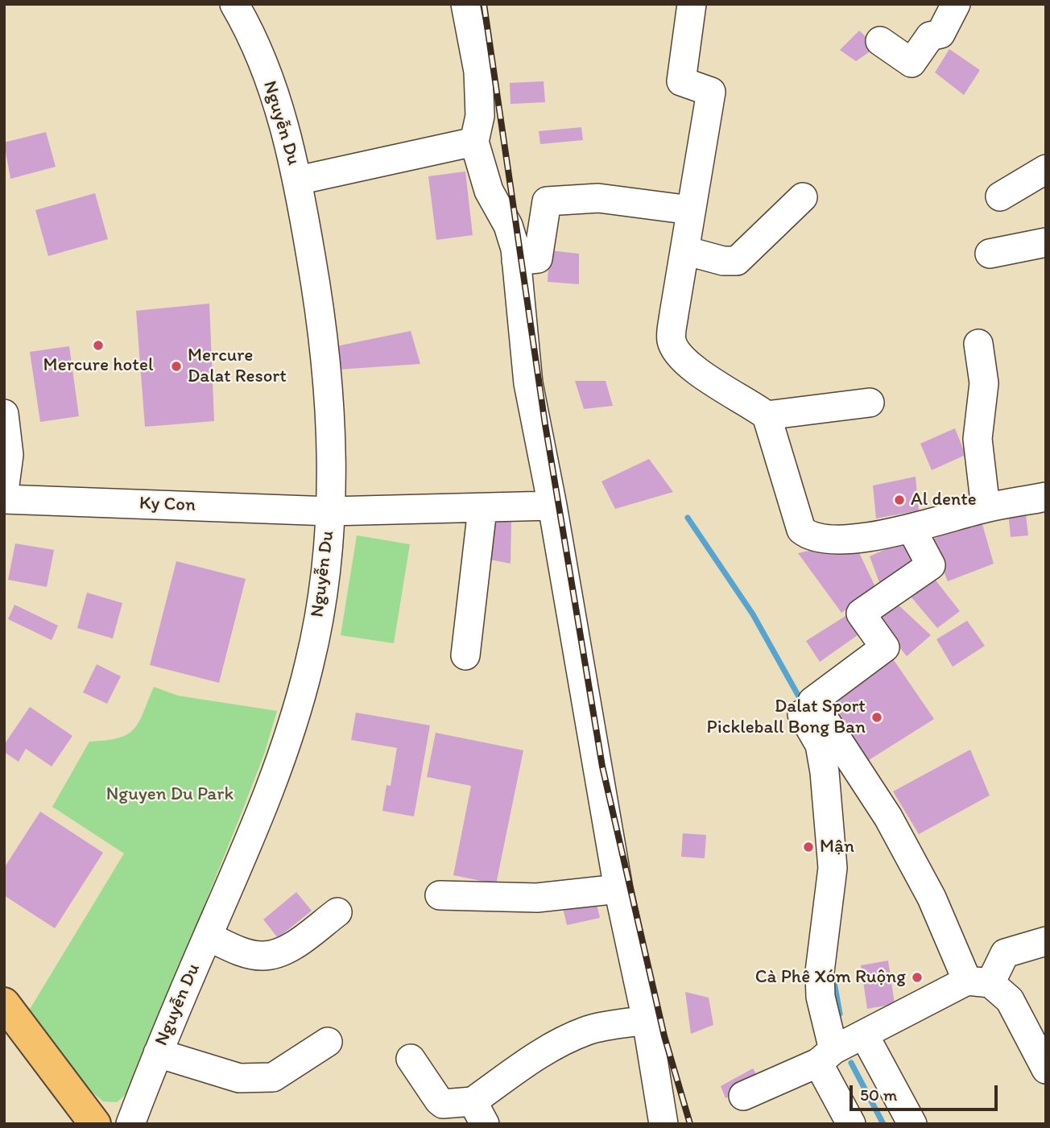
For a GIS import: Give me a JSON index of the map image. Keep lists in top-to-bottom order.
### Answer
{
  "streets": {
    "street": ["Nguyễn Du", "Ky Con"]
  },
  "crossings": [
    ["Nguyễn Du", "Ky Con"]
  ],
  "parks": ["Nguyen Du Park"],
  "places": [
    "Mercure hotel",
    "Mercure Dalat Resort",
    "Al dente",
    "Dalat Sport Pickleball Bong Ban",
    "Mận",
    "Cà Phê Xóm Ruộng"
  ],
  "scale_bar": "50 m"
}
